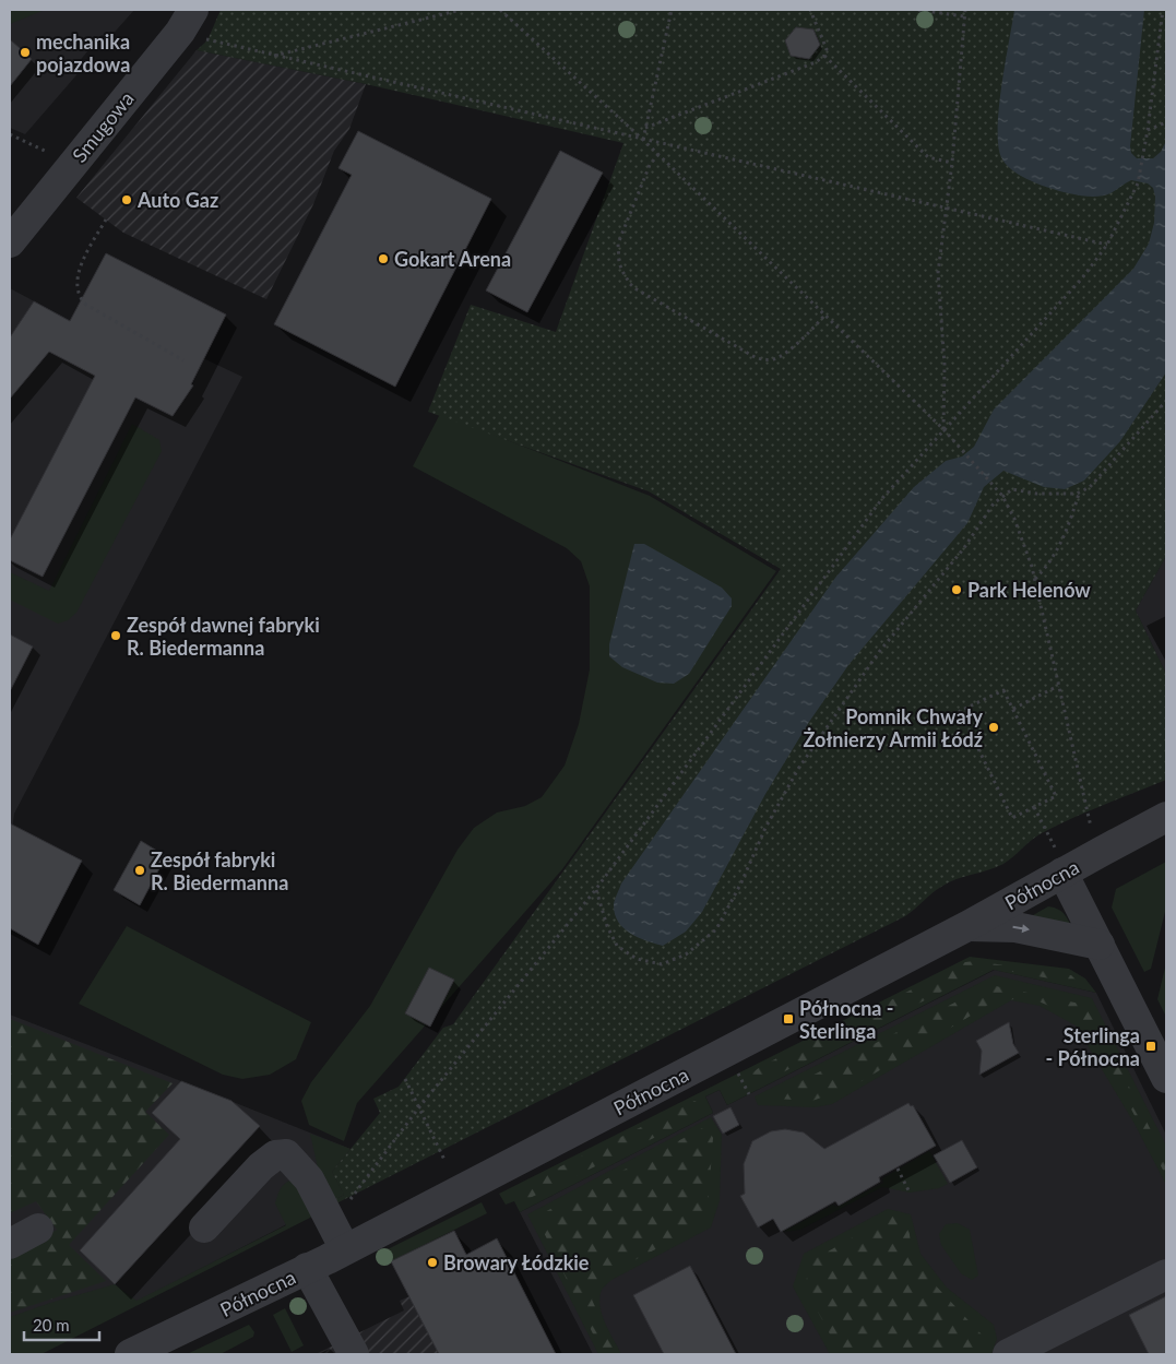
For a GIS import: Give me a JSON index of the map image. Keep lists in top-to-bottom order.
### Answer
{
  "streets": {
    "street": ["Smugowa", "Północna"]
  },
  "places": {
    "other": [
      "mechanika pojazdowa",
      "Auto Gaz",
      "Gokart Arena",
      "Park Helenów",
      "Zespół dawnej fabryki R. Biedermanna",
      "Pomnik Chwały Żołnierzy Armii Łódź",
      "Zespół fabryki R. Biedermanna",
      "Browary Łódzkie"
    ],
    "transit": ["Północna - Sterlinga", "Sterlinga - Północna"]
  },
  "scale_bar": "20 m"
}
